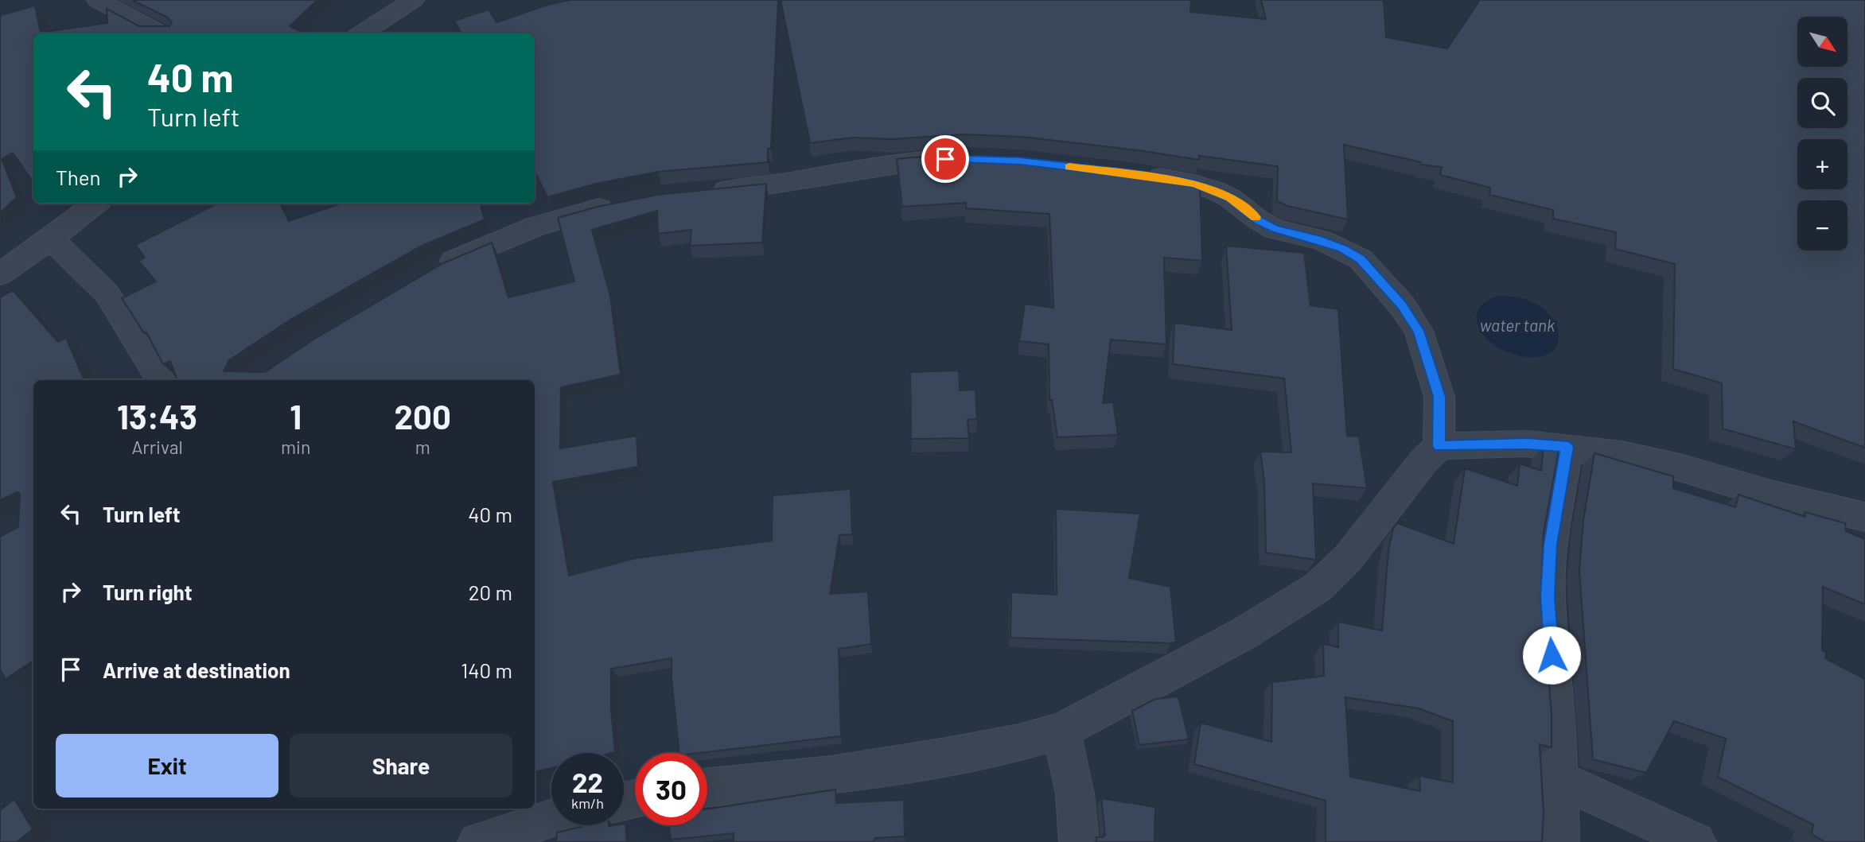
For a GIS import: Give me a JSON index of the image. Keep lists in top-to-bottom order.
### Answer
{
  "water": ["water tank"],
  "north": "bottom right",
  "page": {
    "map_buttons": ["+", "−"],
    "turn": ["40 m", "Turn left"],
    "then": "Then",
    "eta": [
      "13:43",
      "Arrival",
      "1",
      "min",
      "200",
      "m"
    ],
    "list": [
      {
        "name": "Turn left",
        "value": "40 m"
      },
      {
        "name": "Turn right",
        "value": "20 m"
      },
      {
        "name": "Arrive at destination",
        "value": "140 m"
      }
    ],
    "buttons": ["Exit", "Share"],
    "speed": "22 km/h",
    "limit": "30"
  }
}
